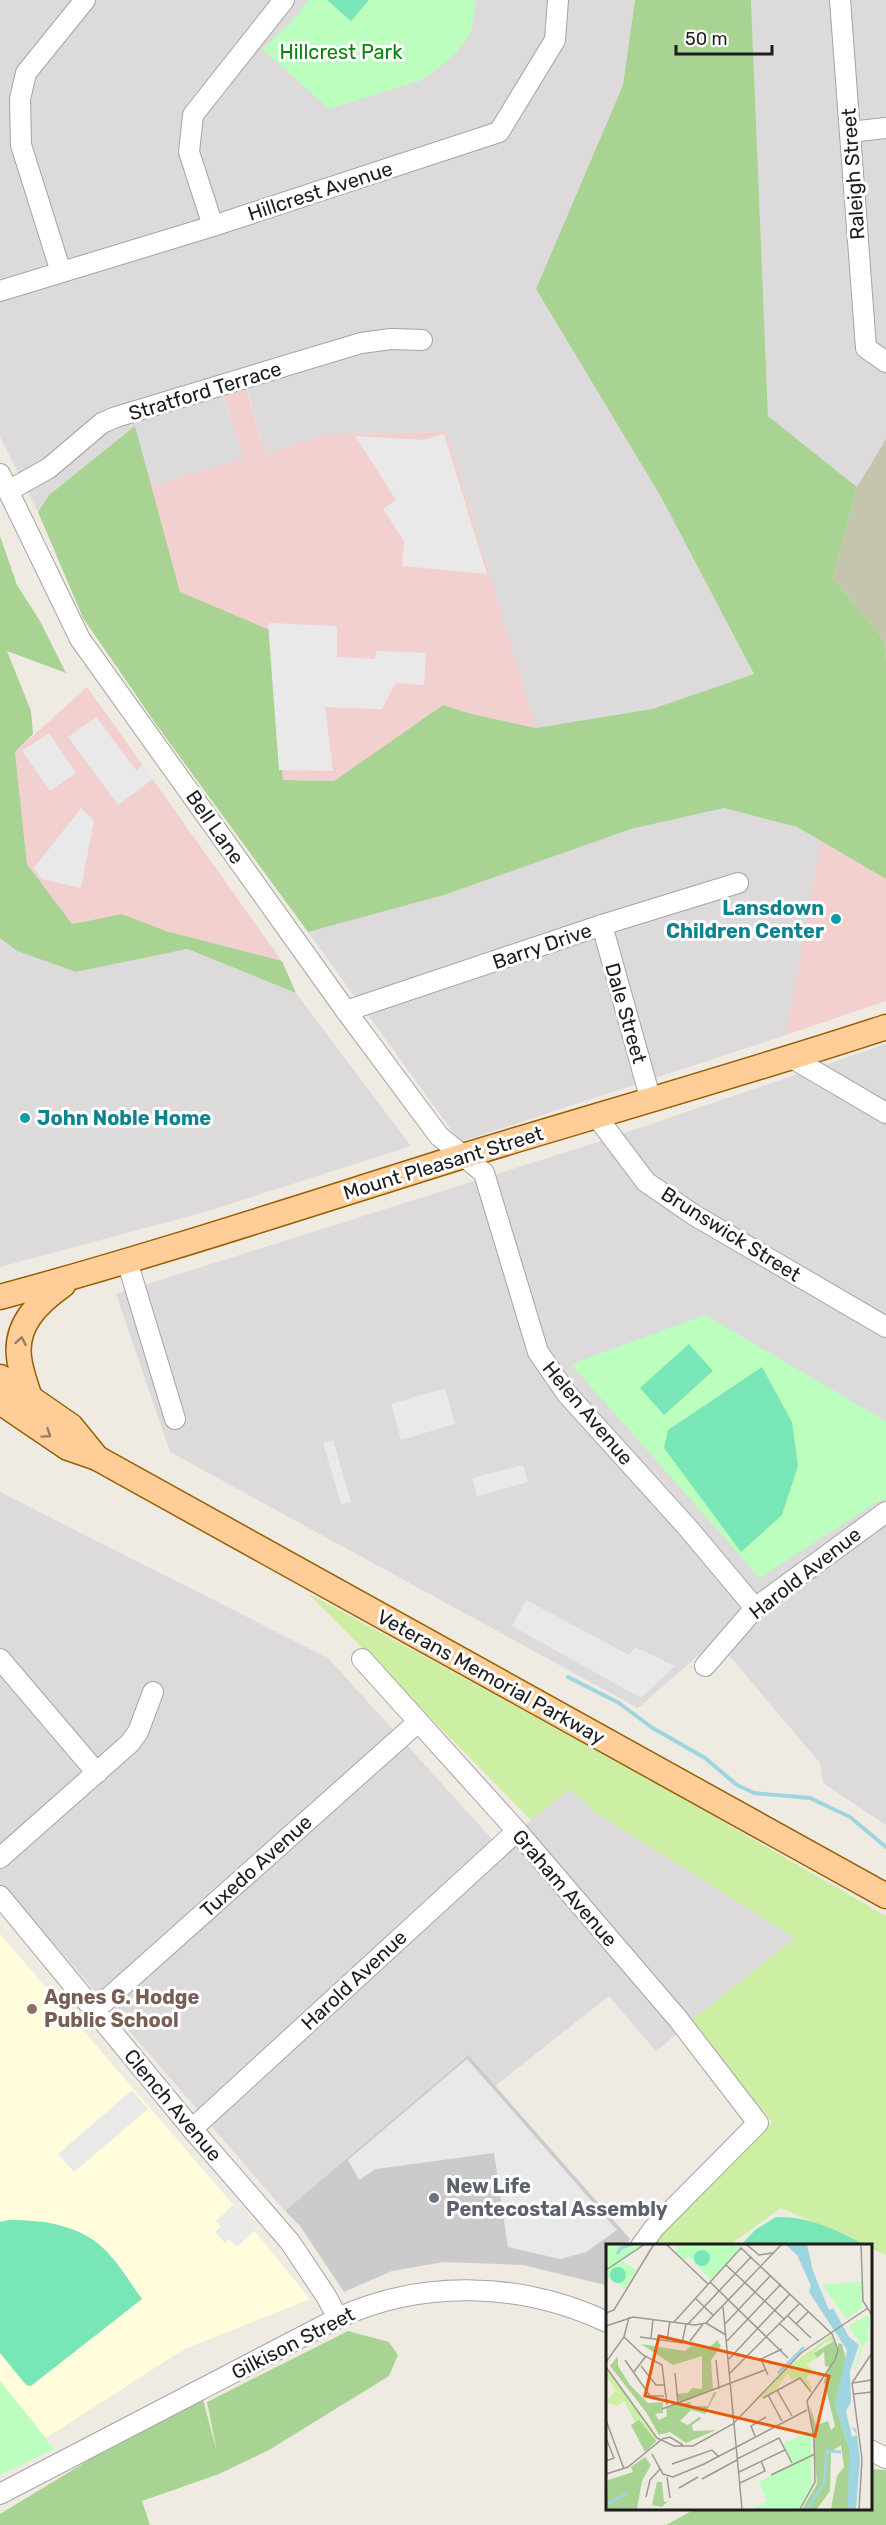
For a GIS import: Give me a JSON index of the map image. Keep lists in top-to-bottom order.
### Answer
{
  "streets": {
    "main road": ["Mount Pleasant Street", "Veterans Memorial Parkway"],
    "street": [
      "Raleigh Street",
      "Hillcrest Avenue",
      "Stratford Terrace",
      "Bell Lane",
      "Barry Drive",
      "Dale Street",
      "Brunswick Street",
      "Helen Avenue",
      "Harold Avenue",
      "Tuxedo Avenue",
      "Graham Avenue",
      "Clench Avenue",
      "Gilkison Street"
    ]
  },
  "crossings": [
    ["Stratford Terrace", "Bell Lane"],
    ["Bell Lane", "Barry Drive"],
    ["Bell Lane", "Mount Pleasant Street"],
    ["Bell Lane", "Helen Avenue"],
    ["Barry Drive", "Dale Street"],
    ["Dale Street", "Mount Pleasant Street"],
    ["Mount Pleasant Street", "Brunswick Street"],
    ["Mount Pleasant Street", "Helen Avenue"],
    ["Helen Avenue", "Harold Avenue"],
    ["Harold Avenue", "Graham Avenue"],
    ["Harold Avenue", "Clench Avenue"],
    ["Tuxedo Avenue", "Graham Avenue"],
    ["Tuxedo Avenue", "Clench Avenue"],
    ["Clench Avenue", "Gilkison Street"]
  ],
  "parks": ["Hillcrest Park"],
  "places": [
    "Lansdown Children Center",
    "John Noble Home",
    "Agnes G. Hodge Public School",
    "New Life Pentecostal Assembly"
  ],
  "scale_bar": "50 m"
}
